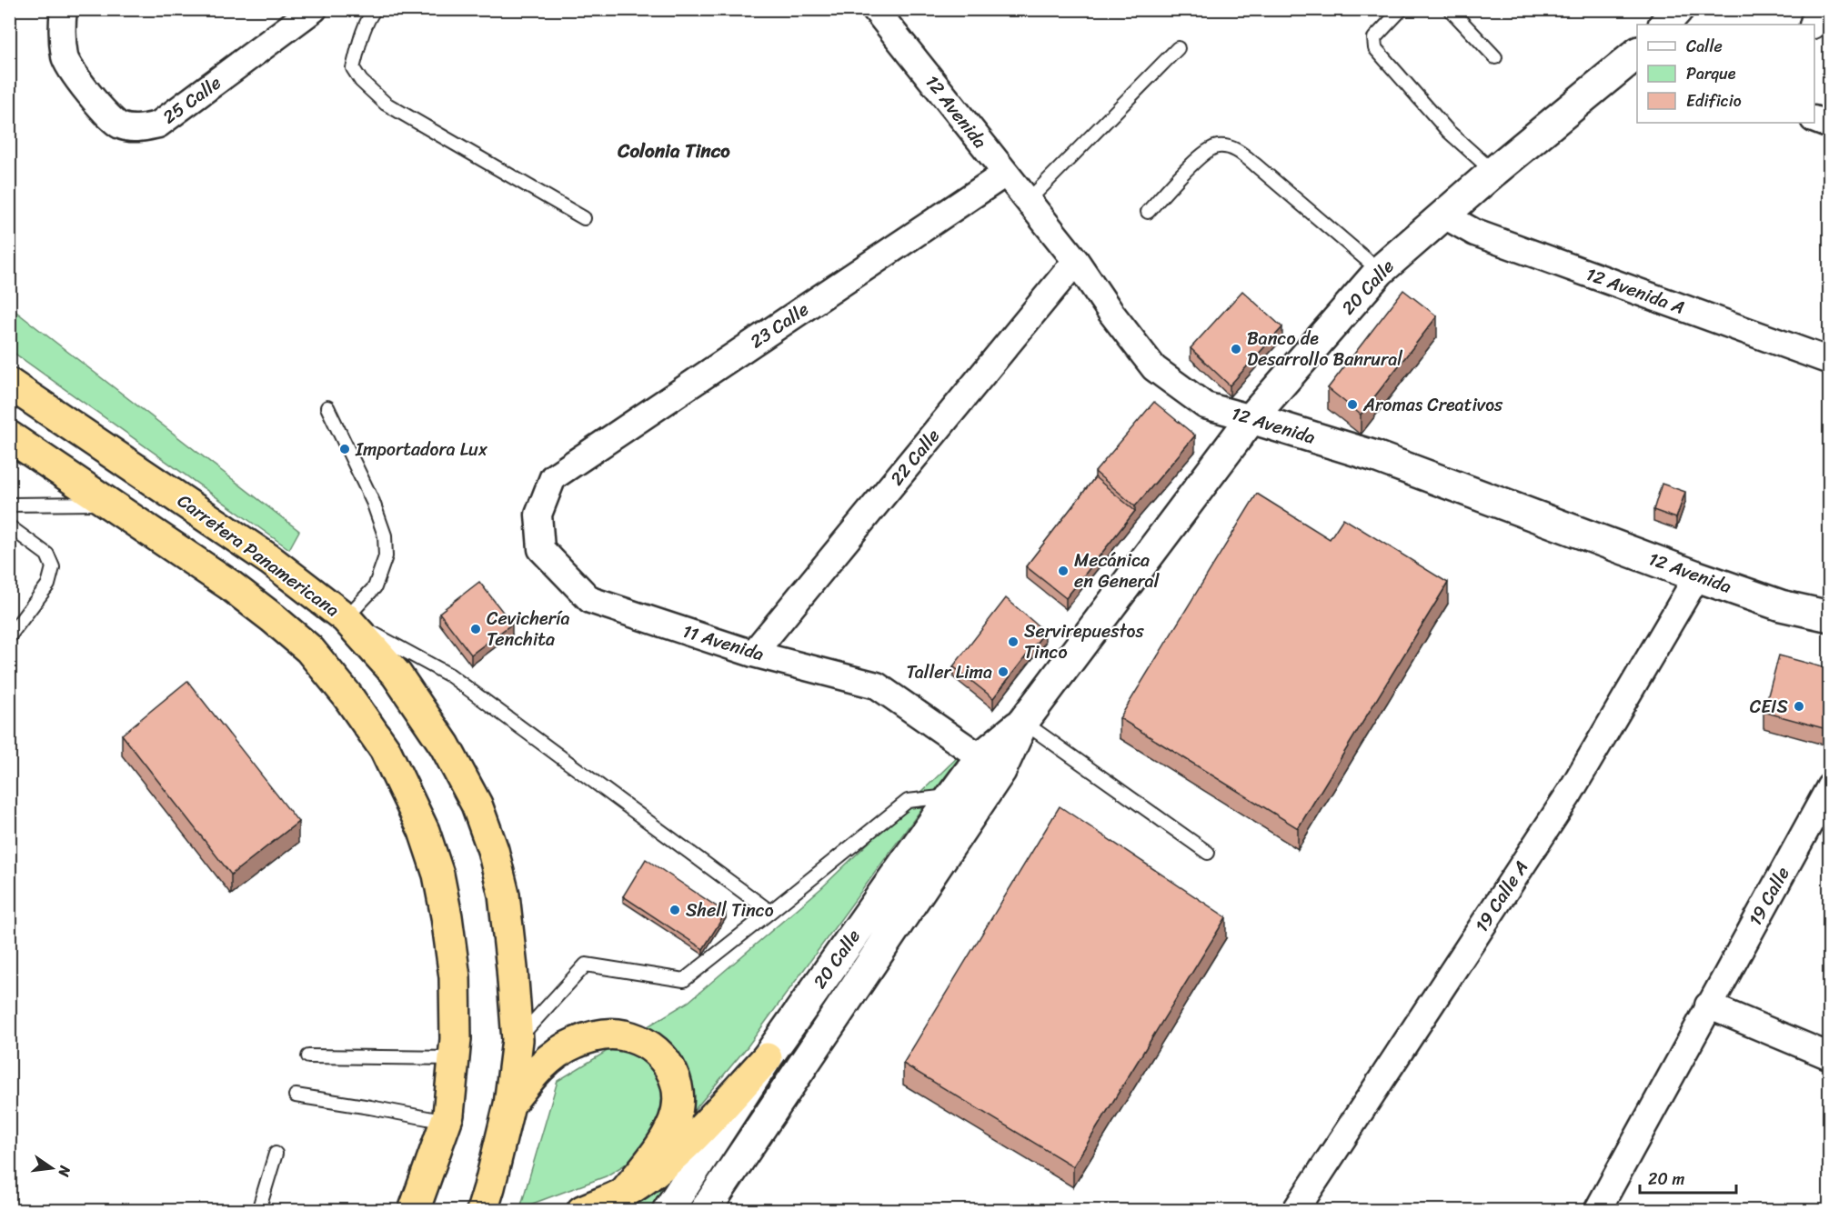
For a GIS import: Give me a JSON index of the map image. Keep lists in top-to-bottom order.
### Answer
{
  "streets": {
    "highway": ["Carretera Panamericana"],
    "main road": ["12 Avenida", "20 Calle"],
    "street": [
      "25 Calle",
      "12 Avenida A",
      "23 Calle",
      "22 Calle",
      "11 Avenida",
      "19 Calle A",
      "19 Calle"
    ]
  },
  "crossings": [
    ["12 Avenida", "20 Calle"],
    ["12 Avenida", "23 Calle"],
    ["12 Avenida", "22 Calle"],
    ["12 Avenida", "19 Calle A"],
    ["20 Calle", "12 Avenida A"],
    ["20 Calle", "11 Avenida"],
    ["23 Calle", "11 Avenida"],
    ["22 Calle", "11 Avenida"]
  ],
  "districts": ["Colonia Tinco"],
  "places": [
    "Banco de Desarrollo Banrural",
    "Aromas Creativos",
    "Importadora Lux",
    "Mecánica en General",
    "Cevichería Tenchita",
    "Servirepuestos Tinco",
    "Taller Lima",
    "CEIS",
    "Shell Tinco"
  ],
  "legend": ["Calle", "Parque", "Edificio"],
  "scale_bar": "20 m",
  "north": "right"
}
